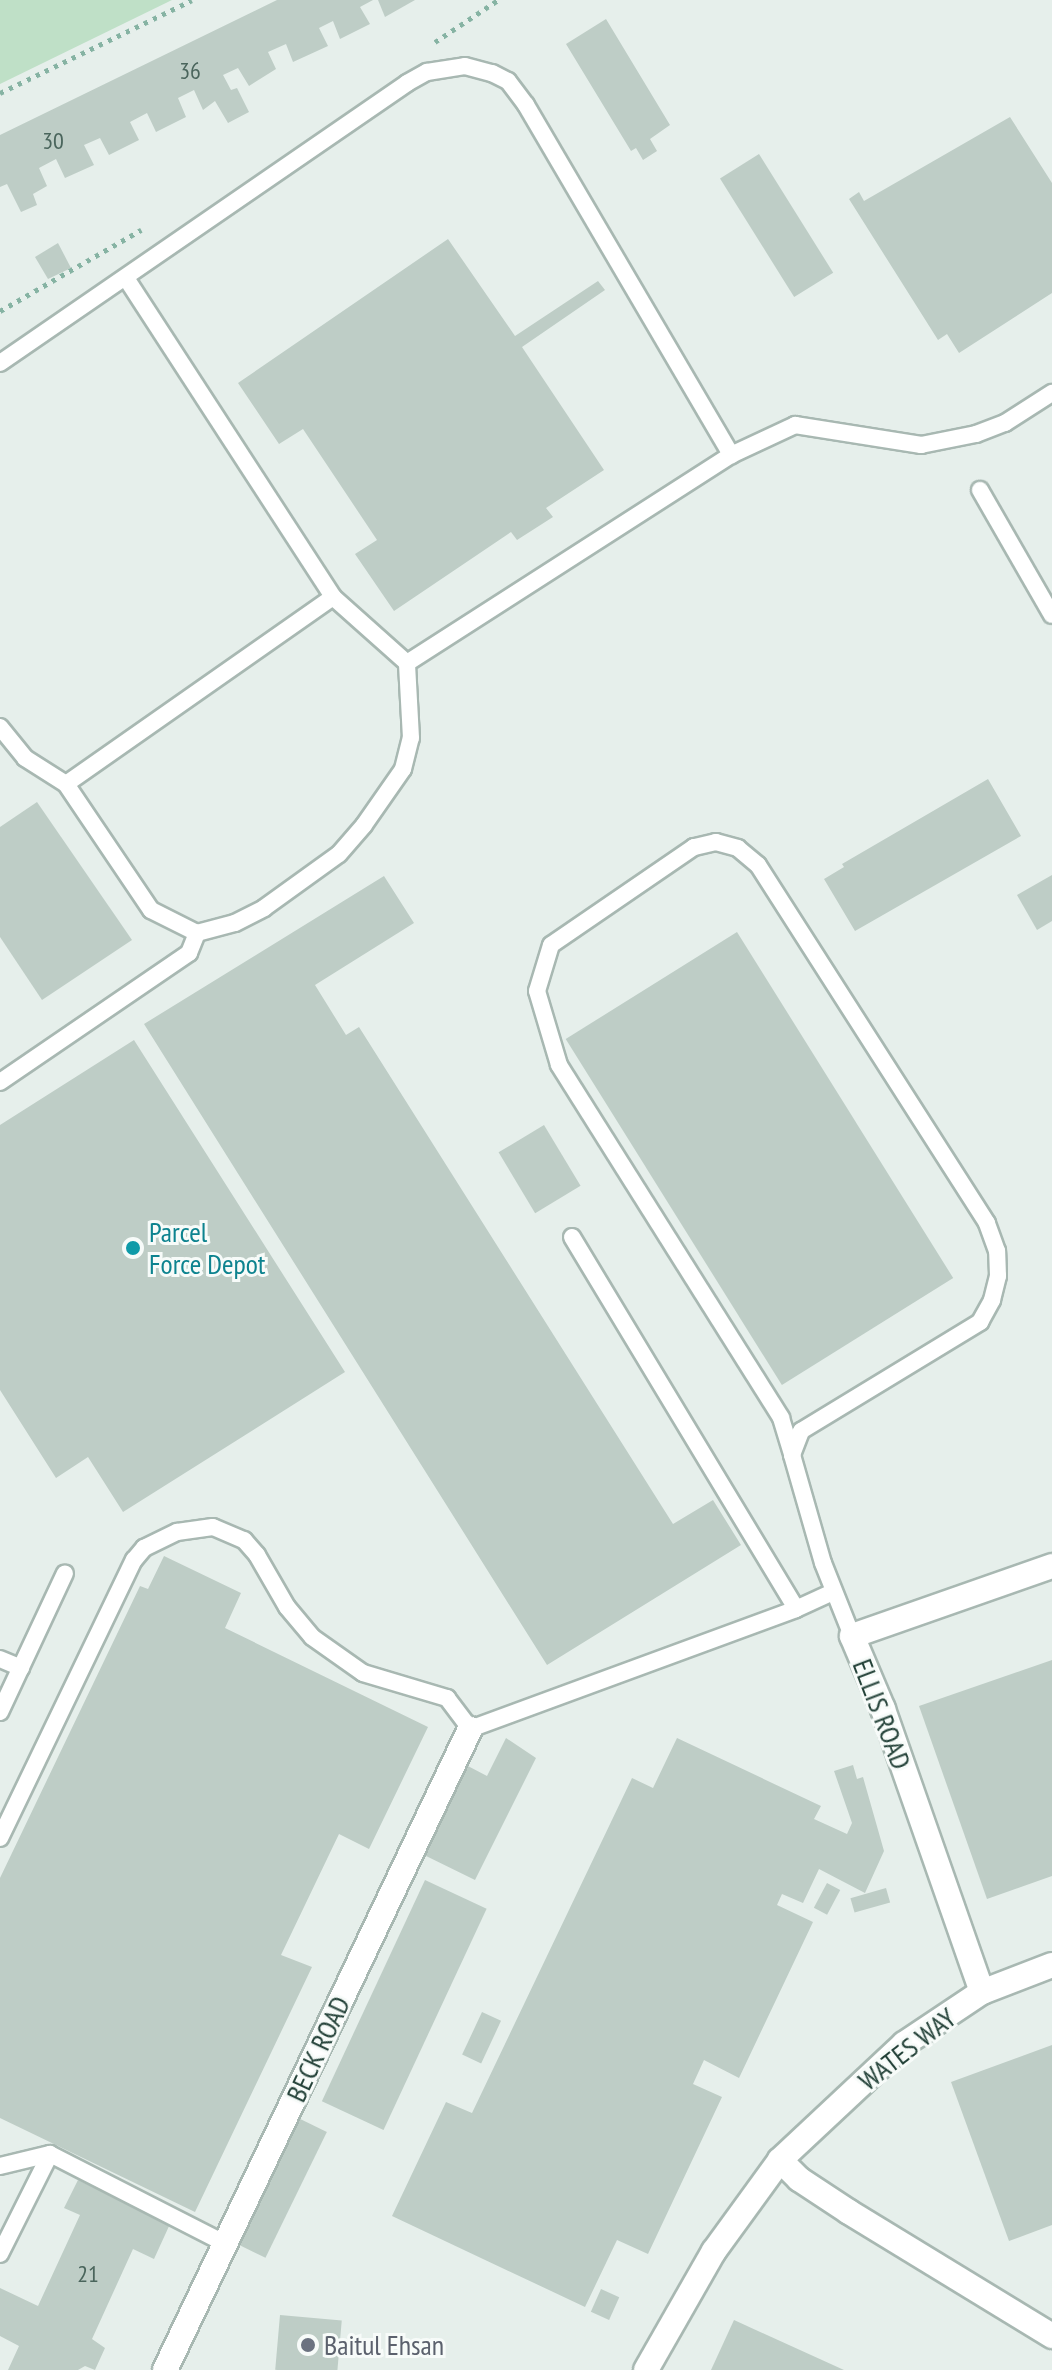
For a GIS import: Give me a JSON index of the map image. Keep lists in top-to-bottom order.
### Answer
{
  "streets": {
    "street": ["ELLIS ROAD", "BECK ROAD", "WATES WAY"]
  },
  "crossings": [
    ["ELLIS ROAD", "WATES WAY"]
  ],
  "places": ["Parcel Force Depot", "Baitul Ehsan"],
  "house_numbers": ["36", "30", "21"]
}
